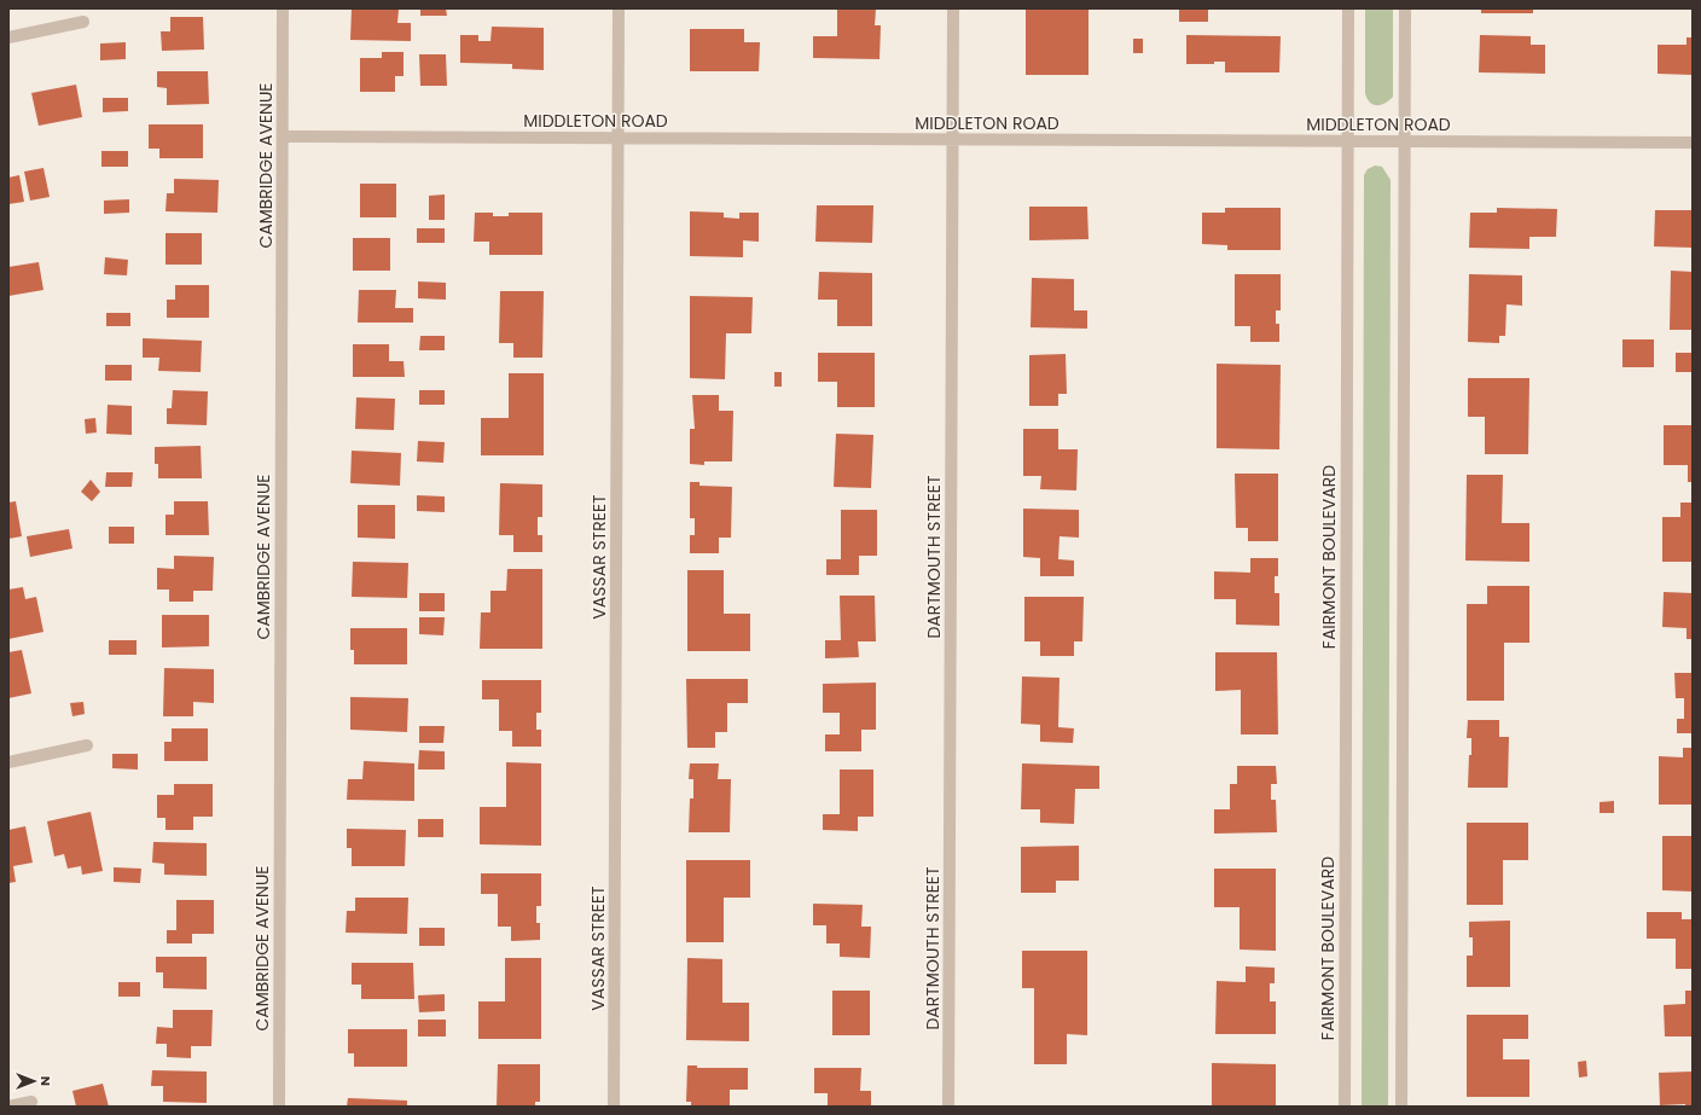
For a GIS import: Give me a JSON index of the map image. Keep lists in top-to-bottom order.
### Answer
{
  "streets": {
    "street": [
      "MIDDLETON ROAD",
      "CAMBRIDGE AVENUE",
      "VASSAR STREET",
      "DARTMOUTH STREET",
      "FAIRMONT BOULEVARD"
    ]
  },
  "crossings": [
    ["MIDDLETON ROAD", "CAMBRIDGE AVENUE"],
    ["MIDDLETON ROAD", "VASSAR STREET"],
    ["MIDDLETON ROAD", "DARTMOUTH STREET"],
    ["MIDDLETON ROAD", "FAIRMONT BOULEVARD"]
  ],
  "north": "right"
}
